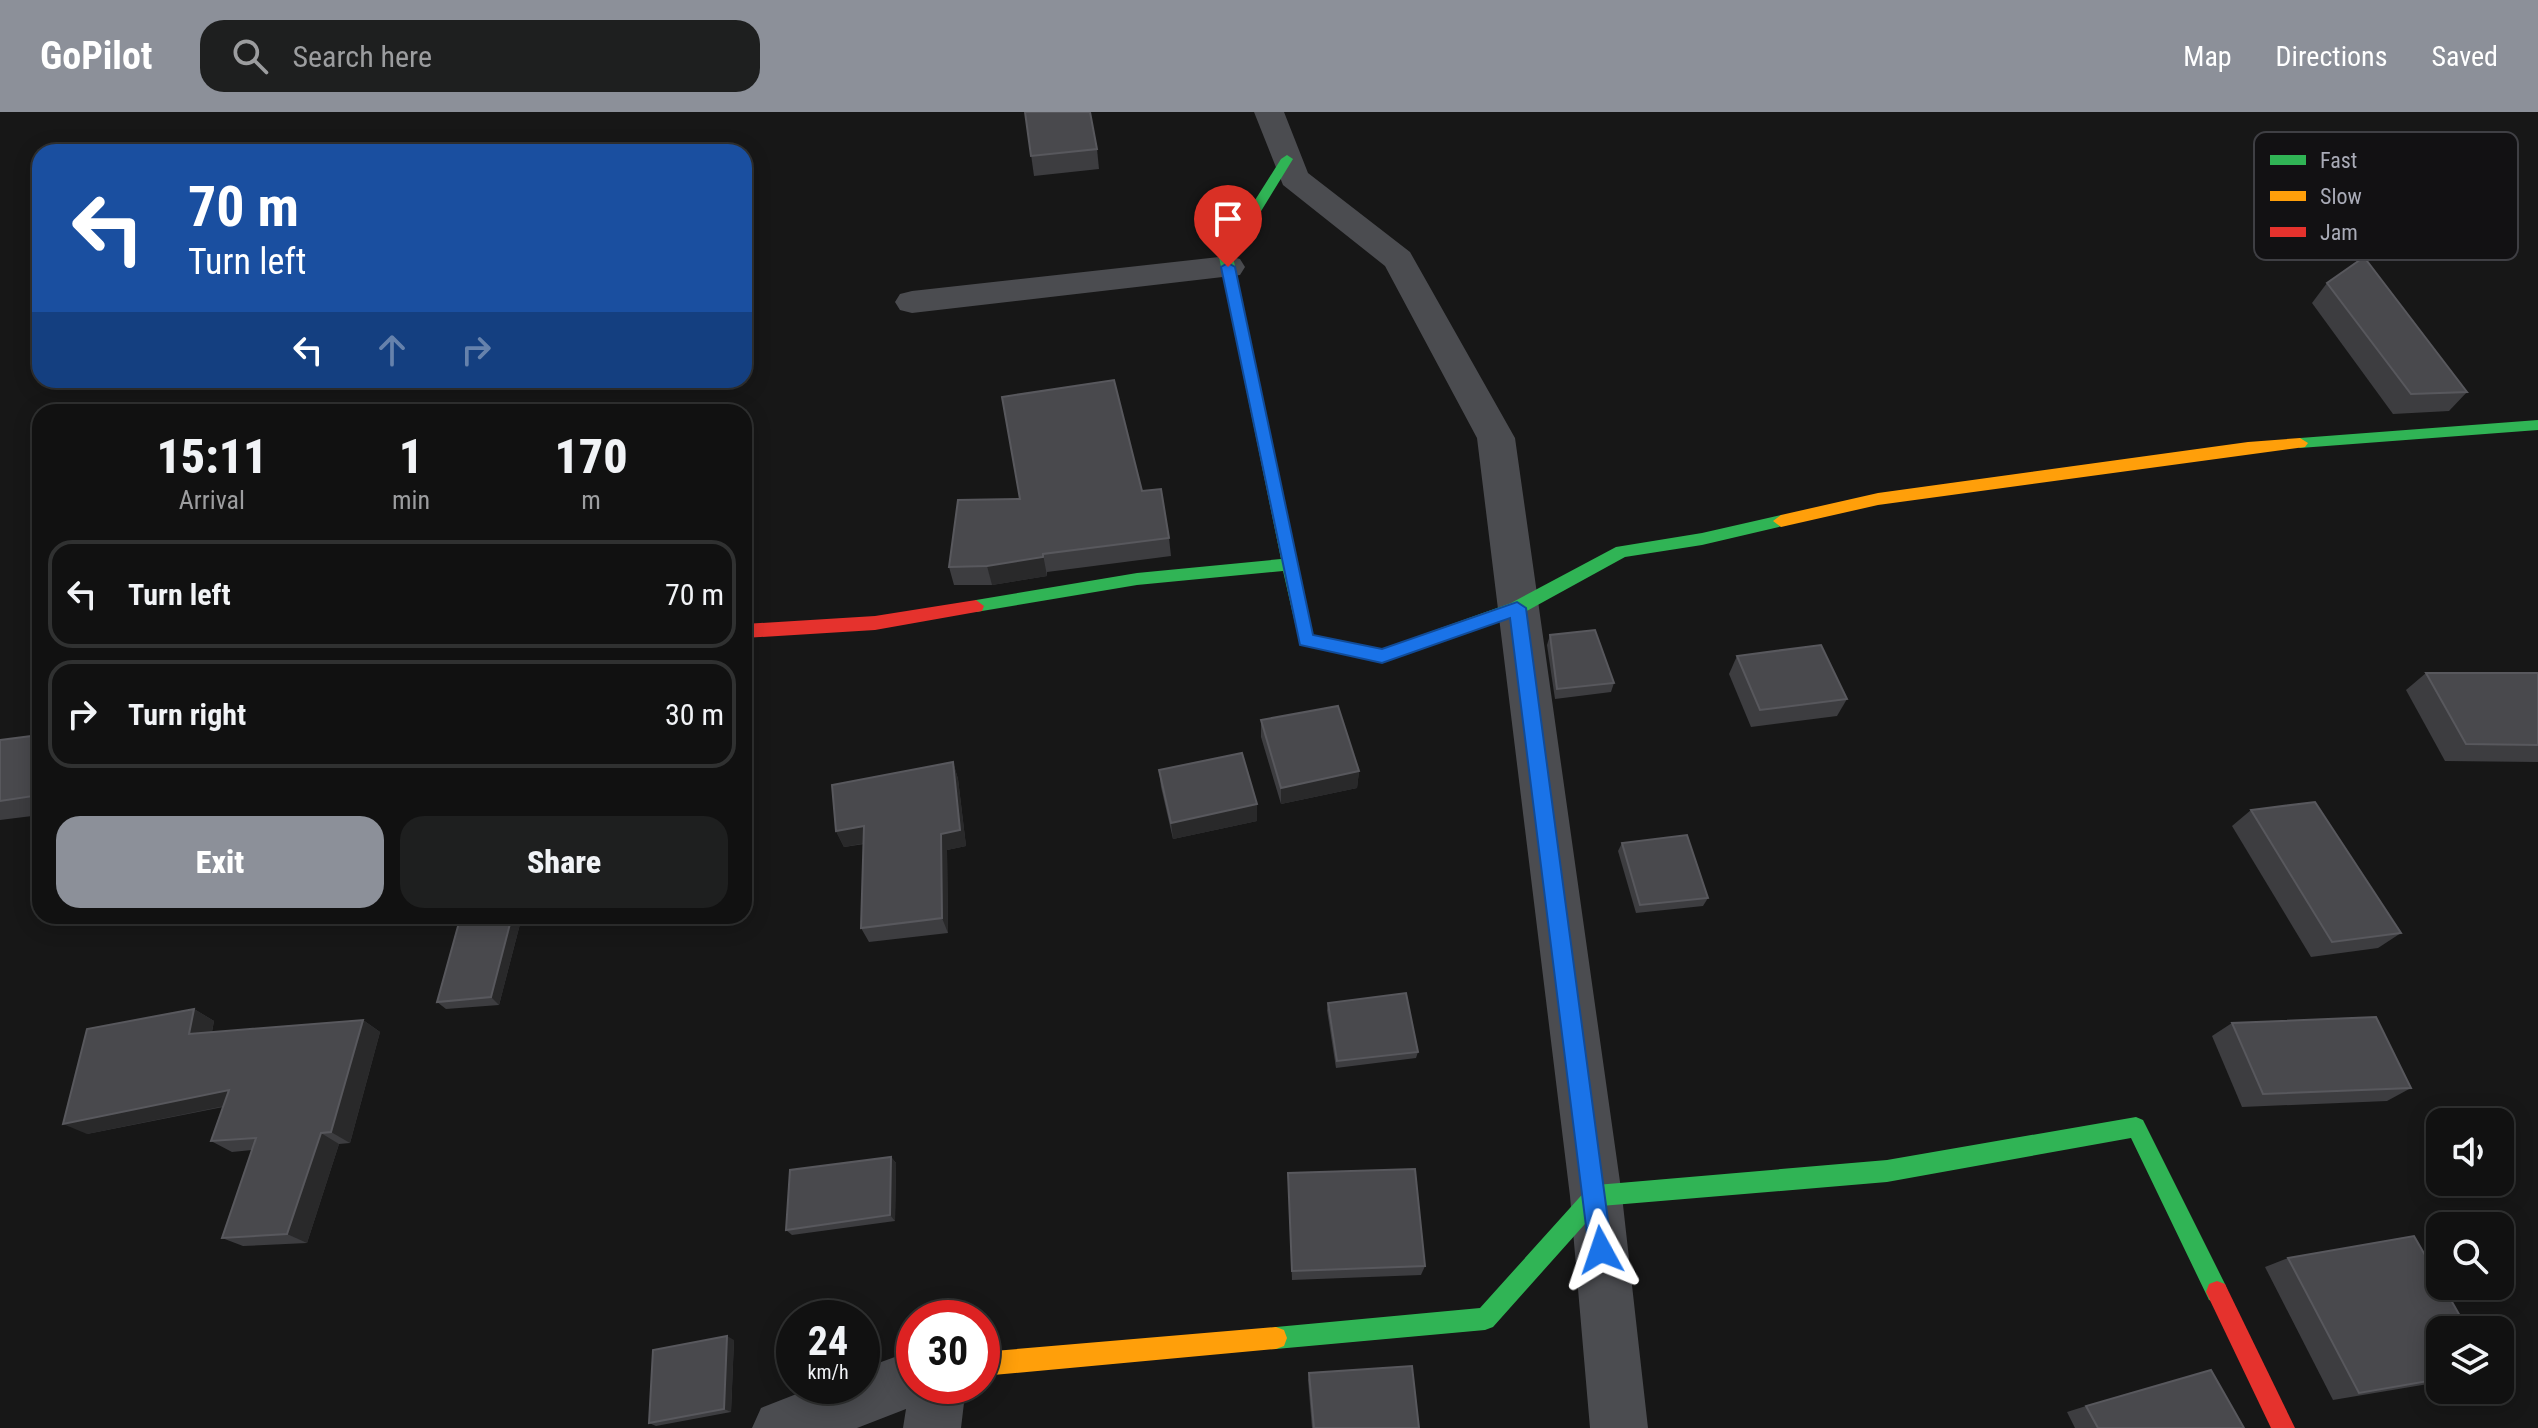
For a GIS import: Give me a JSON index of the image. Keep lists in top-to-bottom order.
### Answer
{
  "legend": ["Fast", "Slow", "Jam"],
  "page": {
    "header": "GoPilot",
    "search": "Search here",
    "nav": ["Map", "Directions", "Saved"],
    "turn": ["70 m", "Turn left"],
    "eta": [
      "15:11",
      "Arrival",
      "1",
      "min",
      "170",
      "m"
    ],
    "list": [
      {
        "name": "Turn left",
        "value": "70 m"
      },
      {
        "name": "Turn right",
        "value": "30 m"
      }
    ],
    "buttons": ["Exit", "Share"],
    "speed": "24 km/h",
    "limit": "30"
  }
}
